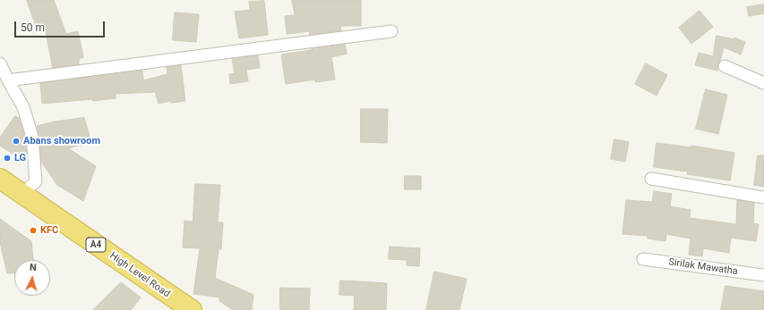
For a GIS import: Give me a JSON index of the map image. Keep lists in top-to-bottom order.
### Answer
{
  "streets": {
    "highway": ["A4", "High Level Road"],
    "street": ["Sirilak Mawatha"]
  },
  "places": ["Abans showroom", "LG", "KFC"],
  "scale_bar": "50 m",
  "north": "top"
}
